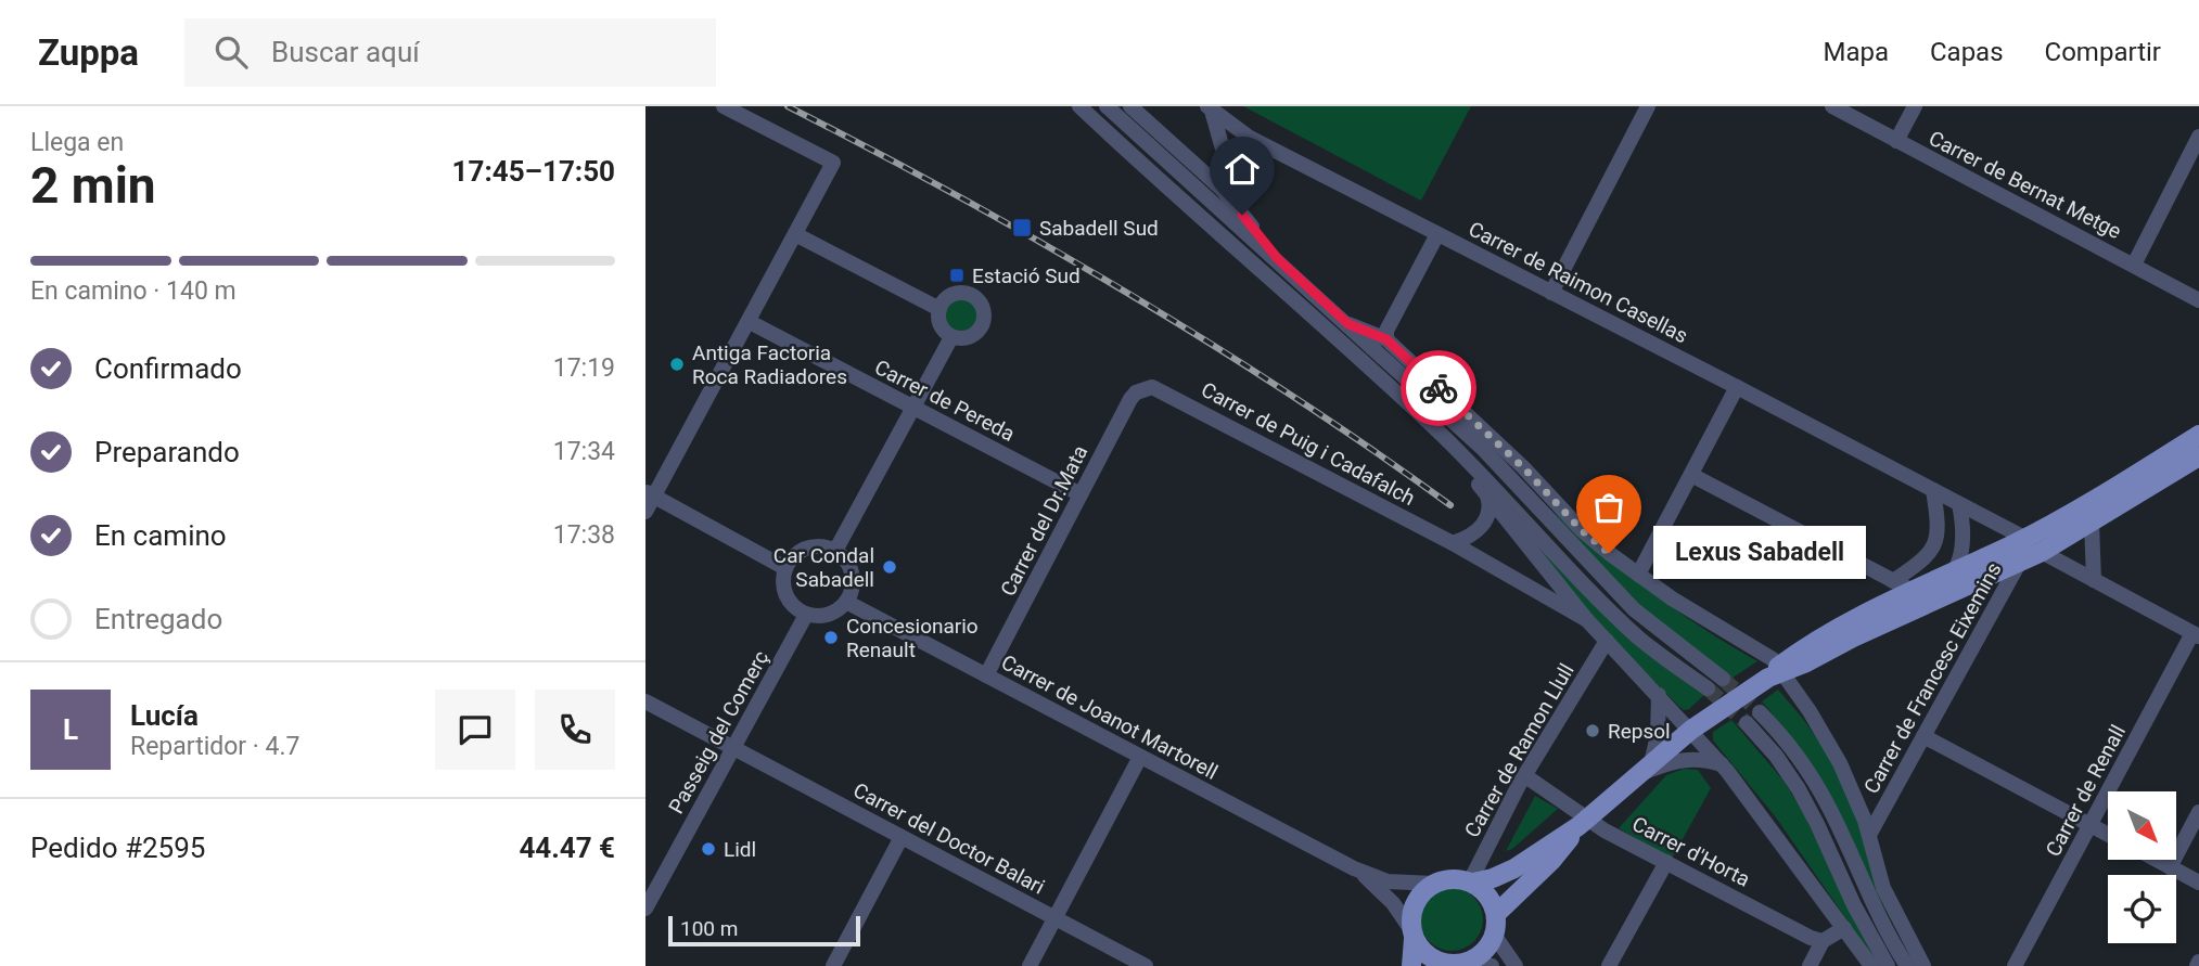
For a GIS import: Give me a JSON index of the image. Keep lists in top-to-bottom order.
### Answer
{
  "streets": {
    "street": [
      "Carrer de Bernat Metge",
      "Carrer de Raimon Casellas",
      "Carrer de Pereda",
      "Carrer de Puig i Cadafalch",
      "Carrer del Dr.Mata",
      "Carrer de Francesc Eixemins",
      "Carrer de Joanot Martorell",
      "Passeig del Comerç",
      "Carrer de Ramon Llull",
      "Carrer de Renall",
      "Carrer del Doctor Balari",
      "Carrer d'Horta"
    ]
  },
  "crossings": [
    ["Carrer de Raimon Casellas", "Carrer de Francesc Eixemins"],
    ["Carrer de Raimon Casellas", "Carrer de Renall"],
    ["Carrer de Pereda", "Carrer del Dr.Mata"],
    ["Carrer de Puig i Cadafalch", "Carrer del Dr.Mata"],
    ["Carrer de Puig i Cadafalch", "Carrer de Ramon Llull"],
    ["Carrer del Dr.Mata", "Carrer de Joanot Martorell"],
    ["Carrer de Joanot Martorell", "Passeig del Comerç"],
    ["Carrer de Joanot Martorell", "Carrer de Ramon Llull"],
    ["Passeig del Comerç", "Carrer del Doctor Balari"],
    ["Carrer de Ramon Llull", "Carrer d'Horta"]
  ],
  "places": {
    "transit": ["Sabadell Sud", "Estació Sud"],
    "other": [
      "Antiga Factoria Roca Radiadores",
      "Lexus Sabadell",
      "Car Condal Sabadell",
      "Concesionario Renault",
      "Repsol",
      "Lidl"
    ]
  },
  "scale_bar": "100 m",
  "north": "bottom right",
  "page": {
    "header": "Zuppa",
    "search": "Buscar aquí",
    "nav": ["Mapa", "Capas", "Compartir"],
    "heading": ["2 min", "Llega en", "17:45–17:50"],
    "panel": [
      "Lucía",
      "Repartidor · 4.7",
      "Pedido #2595",
      "44.47 €"
    ],
    "bar": "En camino · 140 m",
    "list": [
      ["Confirmado", "17:19"],
      ["Preparando", "17:34"],
      ["En camino", "17:38"],
      "Entregado"
    ],
    "bubble": "Lexus Sabadell",
    "round": "L",
    "scale": "100 m"
  }
}
